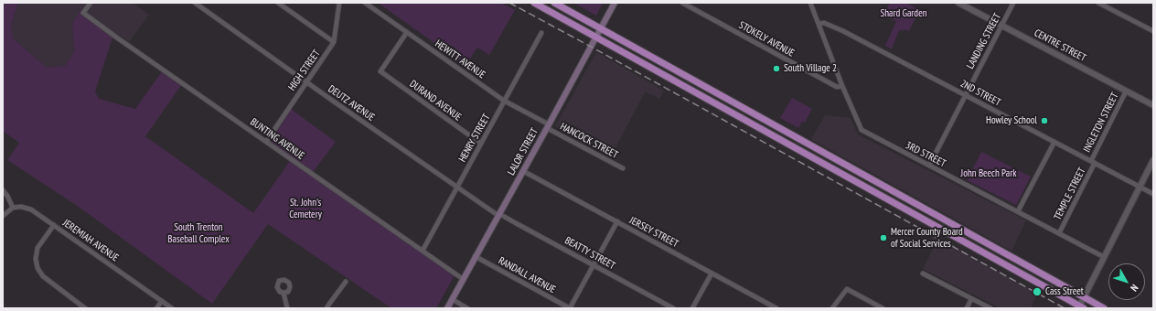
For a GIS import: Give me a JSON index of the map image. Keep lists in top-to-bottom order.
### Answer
{
  "streets": {
    "main road": ["LALOR STREET"],
    "street": [
      "STOKELY AVENUE",
      "LANDING STREET",
      "CENTRE STREET",
      "HEWITT AVENUE",
      "HIGH STREET",
      "2ND STREET",
      "DURAND AVENUE",
      "DEUTZ AVENUE",
      "INGLETON STREET",
      "HENRY STREET",
      "BUNTING AVENUE",
      "HANCOCK STREET",
      "3RD STREET",
      "TEMPLE STREET",
      "JERSEY STREET",
      "JEREMIAH AVENUE",
      "BEATTY STREET",
      "RANDALL AVENUE"
    ]
  },
  "crossings": [
    ["STOKELY AVENUE", "3RD STREET"],
    ["LANDING STREET", "CENTRE STREET"],
    ["LANDING STREET", "2ND STREET"],
    ["LANDING STREET", "3RD STREET"],
    ["CENTRE STREET", "INGLETON STREET"],
    ["HEWITT AVENUE", "DURAND AVENUE"],
    ["HEWITT AVENUE", "HENRY STREET"],
    ["HEWITT AVENUE", "HANCOCK STREET"],
    ["HEWITT AVENUE", "LALOR STREET"],
    ["HIGH STREET", "DEUTZ AVENUE"],
    ["HIGH STREET", "BUNTING AVENUE"],
    ["2ND STREET", "INGLETON STREET"],
    ["2ND STREET", "3RD STREET"],
    ["2ND STREET", "TEMPLE STREET"],
    ["DURAND AVENUE", "HENRY STREET"],
    ["DEUTZ AVENUE", "HENRY STREET"],
    ["DEUTZ AVENUE", "LALOR STREET"],
    ["DEUTZ AVENUE", "BEATTY STREET"],
    ["INGLETON STREET", "TEMPLE STREET"],
    ["HENRY STREET", "BUNTING AVENUE"],
    ["BUNTING AVENUE", "LALOR STREET"],
    ["HANCOCK STREET", "LALOR STREET"],
    ["LALOR STREET", "JERSEY STREET"],
    ["LALOR STREET", "BEATTY STREET"],
    ["LALOR STREET", "RANDALL AVENUE"],
    ["3RD STREET", "TEMPLE STREET"]
  ],
  "parks": [
    "Shard Garden",
    "John Beech Park",
    "St. John's Cemetery",
    "South Trenton Baseball Complex"
  ],
  "places": [
    "South Village 2",
    "Howley School",
    "Mercer County Board of Social Services",
    "Cass Street"
  ],
  "north": "bottom right"
}
